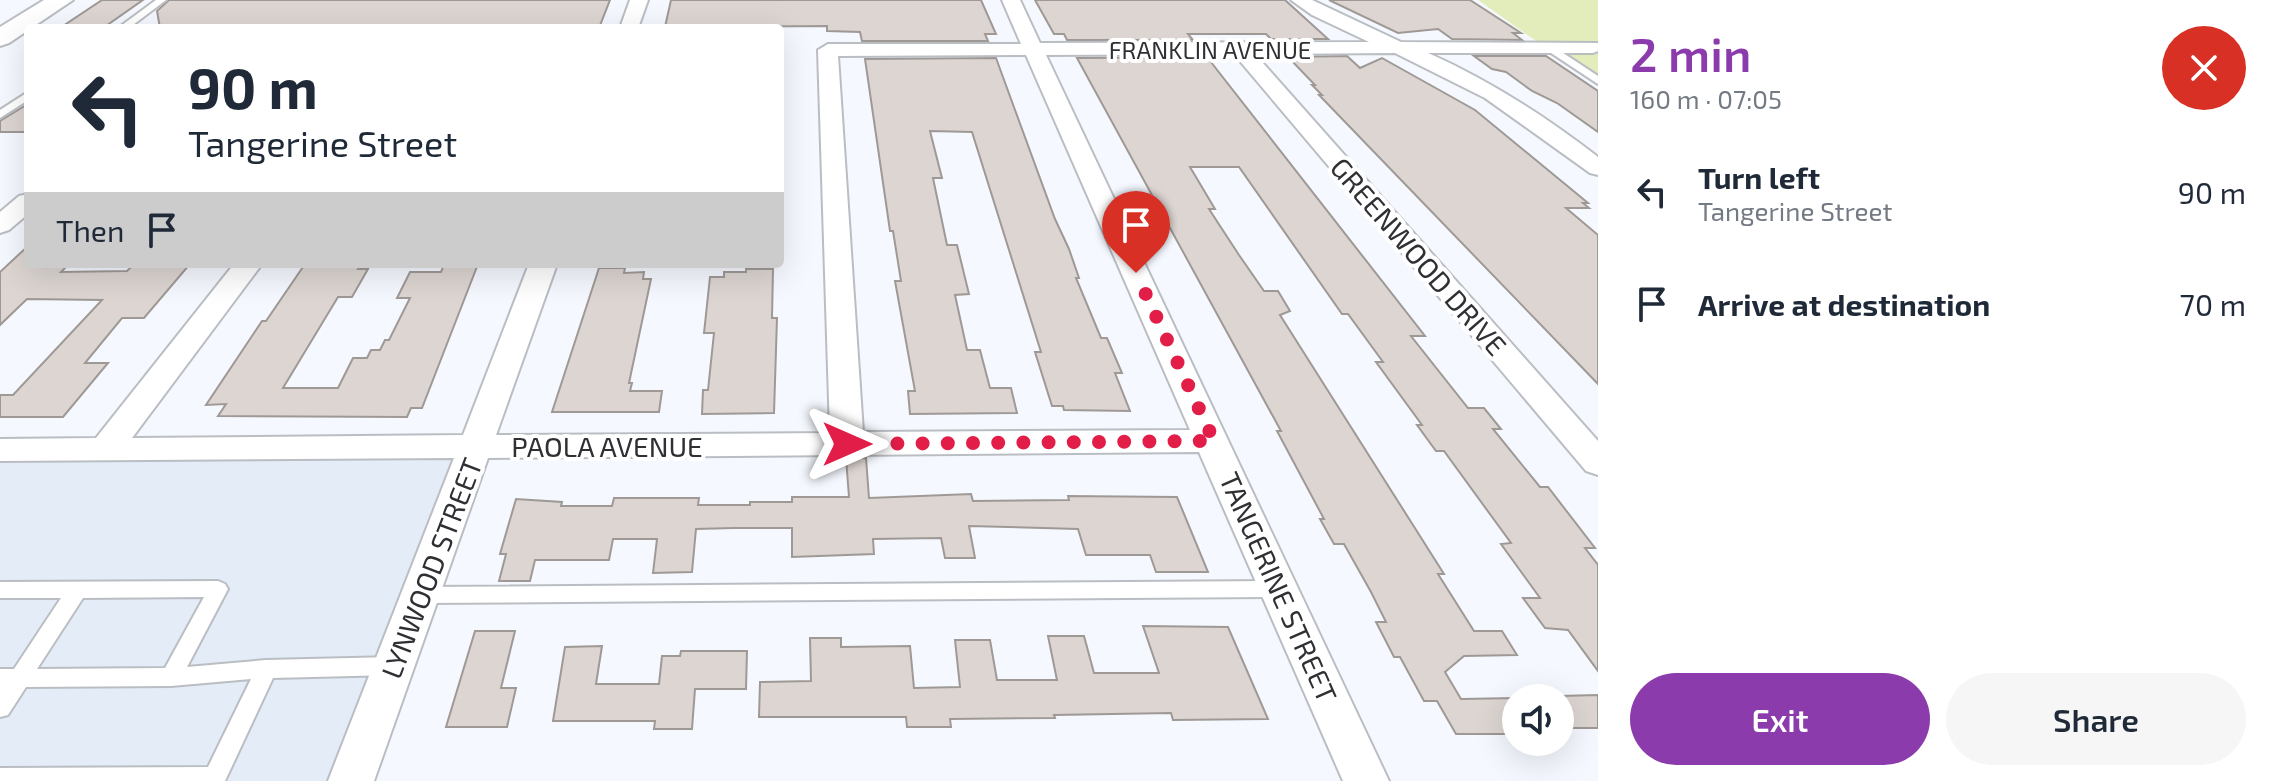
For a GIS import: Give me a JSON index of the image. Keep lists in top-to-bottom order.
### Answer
{
  "streets": {
    "street": [
      "FRANKLIN AVENUE",
      "GREENWOOD DRIVE",
      "PAOLA AVENUE",
      "LYNWOOD STREET",
      "TANGERINE STREET"
    ]
  },
  "crossings": [
    ["FRANKLIN AVENUE", "GREENWOOD DRIVE"],
    ["FRANKLIN AVENUE", "PAOLA AVENUE"],
    ["FRANKLIN AVENUE", "TANGERINE STREET"],
    ["PAOLA AVENUE", "LYNWOOD STREET"],
    ["PAOLA AVENUE", "TANGERINE STREET"]
  ],
  "page": {
    "heading": ["2 min", "160 m · 07:05"],
    "turn": ["90 m", "Tangerine Street"],
    "list": [
      {
        "name": "Turn left",
        "note": "Tangerine Street",
        "value": "90 m"
      },
      {
        "name": "Arrive at destination",
        "value": "70 m"
      }
    ],
    "then": "Then",
    "buttons": ["Exit", "Share"]
  }
}
